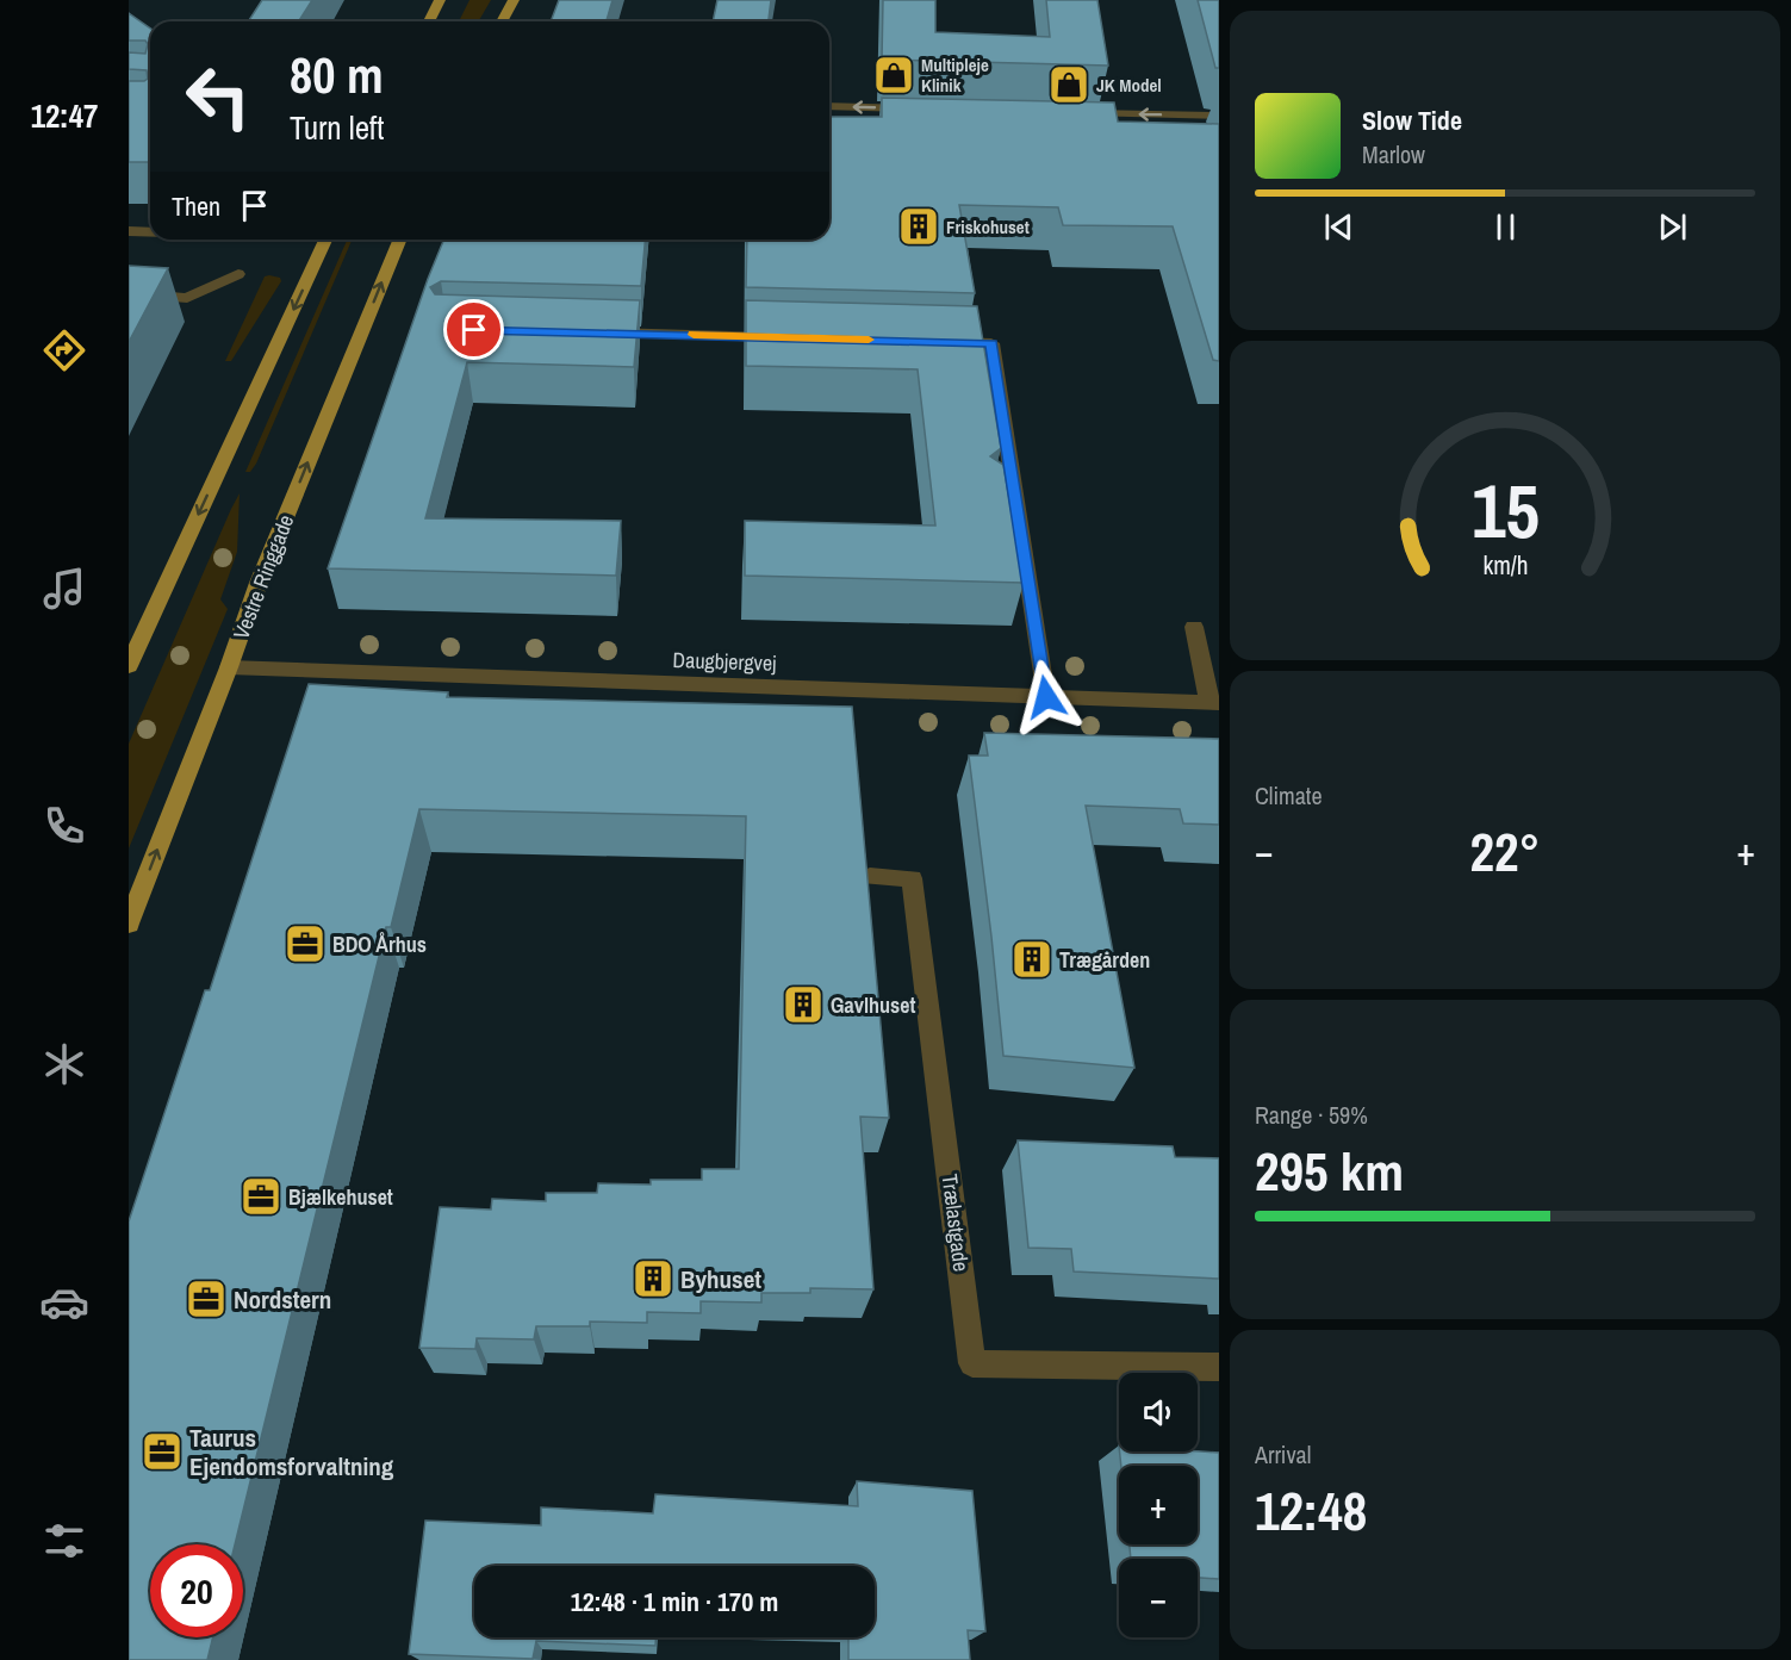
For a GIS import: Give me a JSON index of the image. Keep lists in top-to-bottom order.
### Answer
{
  "streets": {
    "main road": ["Vestre Ringgade"],
    "street": ["Daugbjergvej", "Trælastgade"]
  },
  "crossings": [
    ["Vestre Ringgade", "Daugbjergvej"]
  ],
  "places": {
    "shop": ["Multipleje Klinik", "JK Model"],
    "building": [
      "Friskohuset",
      "Trægården",
      "Gavlhuset",
      "Byhuset"
    ],
    "office": [
      "BDO Århus",
      "Bjælkehuset",
      "Nordstern",
      "Taurus Ejendomsforvaltning"
    ]
  },
  "page": {
    "tabs": "12:47",
    "turn": ["80 m", "Turn left"],
    "song": ["Slow Tide", "Marlow"],
    "then": "Then",
    "tile": [
      "Climate",
      ["Range · 59%", "295 km"],
      ["Arrival", "12:48"]
    ],
    "heat": ["−", "22°", "+"],
    "map_buttons": ["+", "−"],
    "limit": "20",
    "trip": "12:48 · 1 min · 170 m",
    "gauge": ["15", "km/h"]
  }
}
